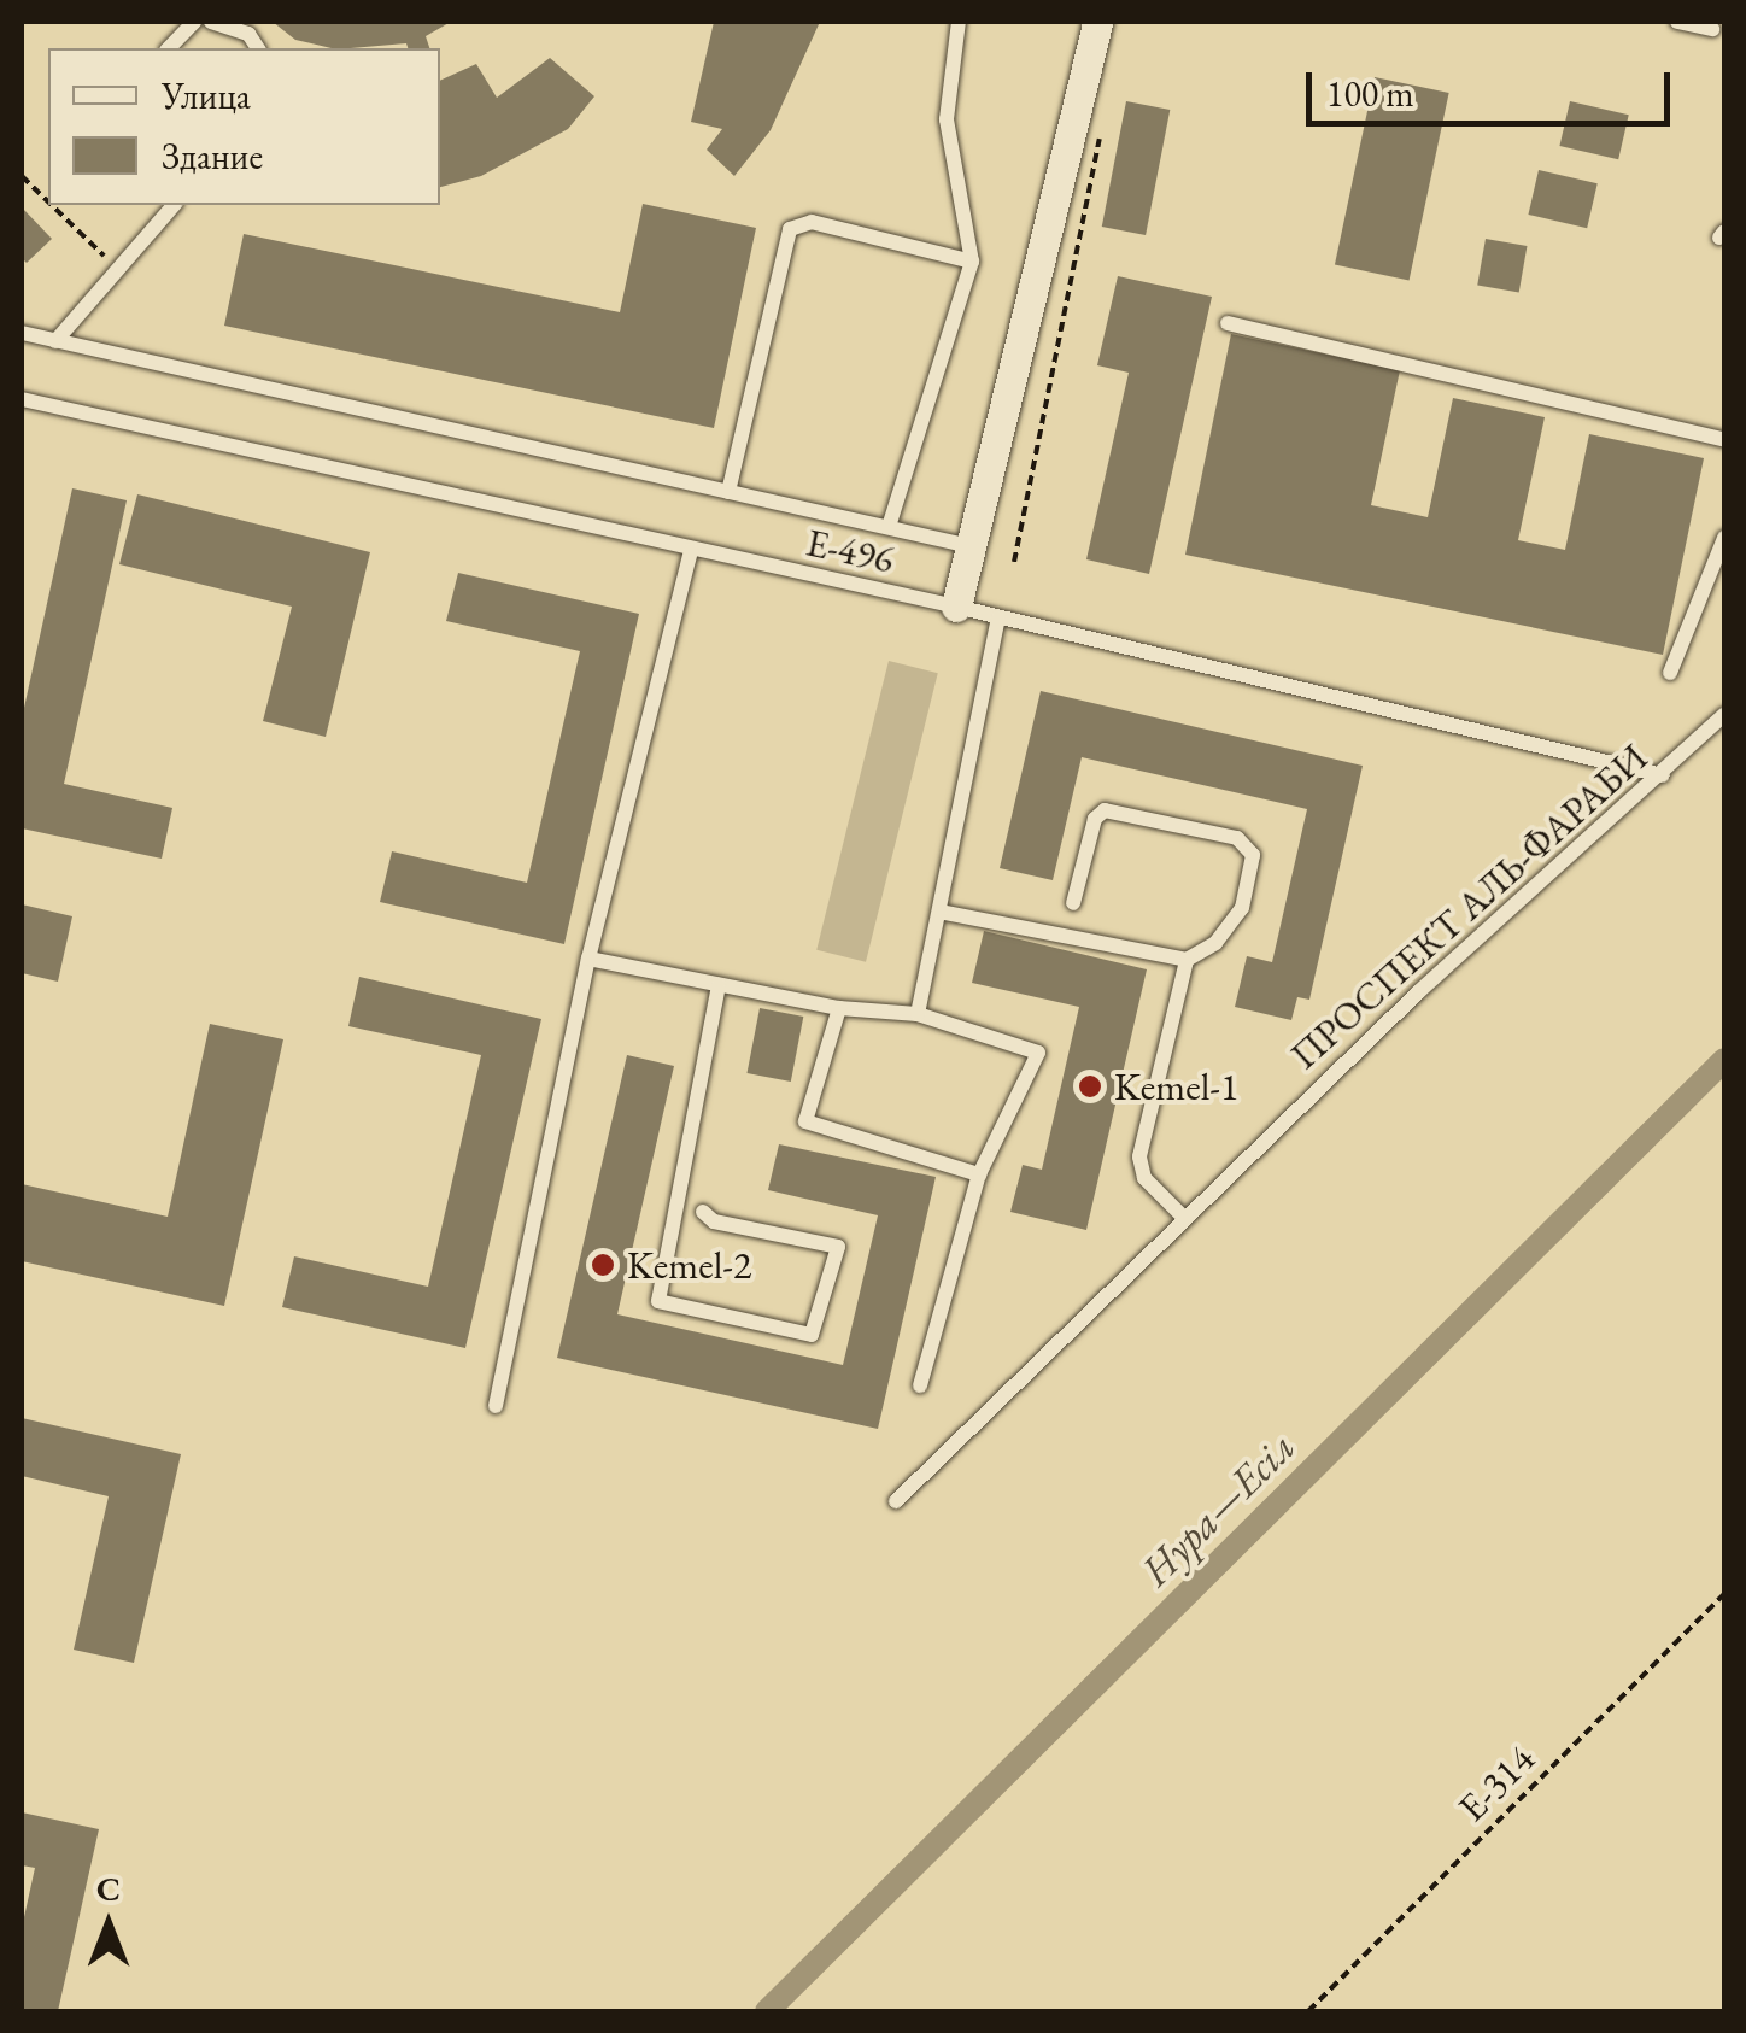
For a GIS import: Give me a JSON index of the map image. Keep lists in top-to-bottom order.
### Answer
{
  "streets": {
    "lane": ["E-496", "ПРОСПЕКТ АЛЬ-ФАРАБИ"],
    "path": ["E-314"]
  },
  "crossings": [
    ["E-496", "ПРОСПЕКТ АЛЬ-ФАРАБИ"]
  ],
  "water": ["Нура—Есіл"],
  "places": ["Kemel-1", "Kemel-2"],
  "legend": ["Улица", "Здание"],
  "scale_bar": "100 m",
  "north": "top"
}
